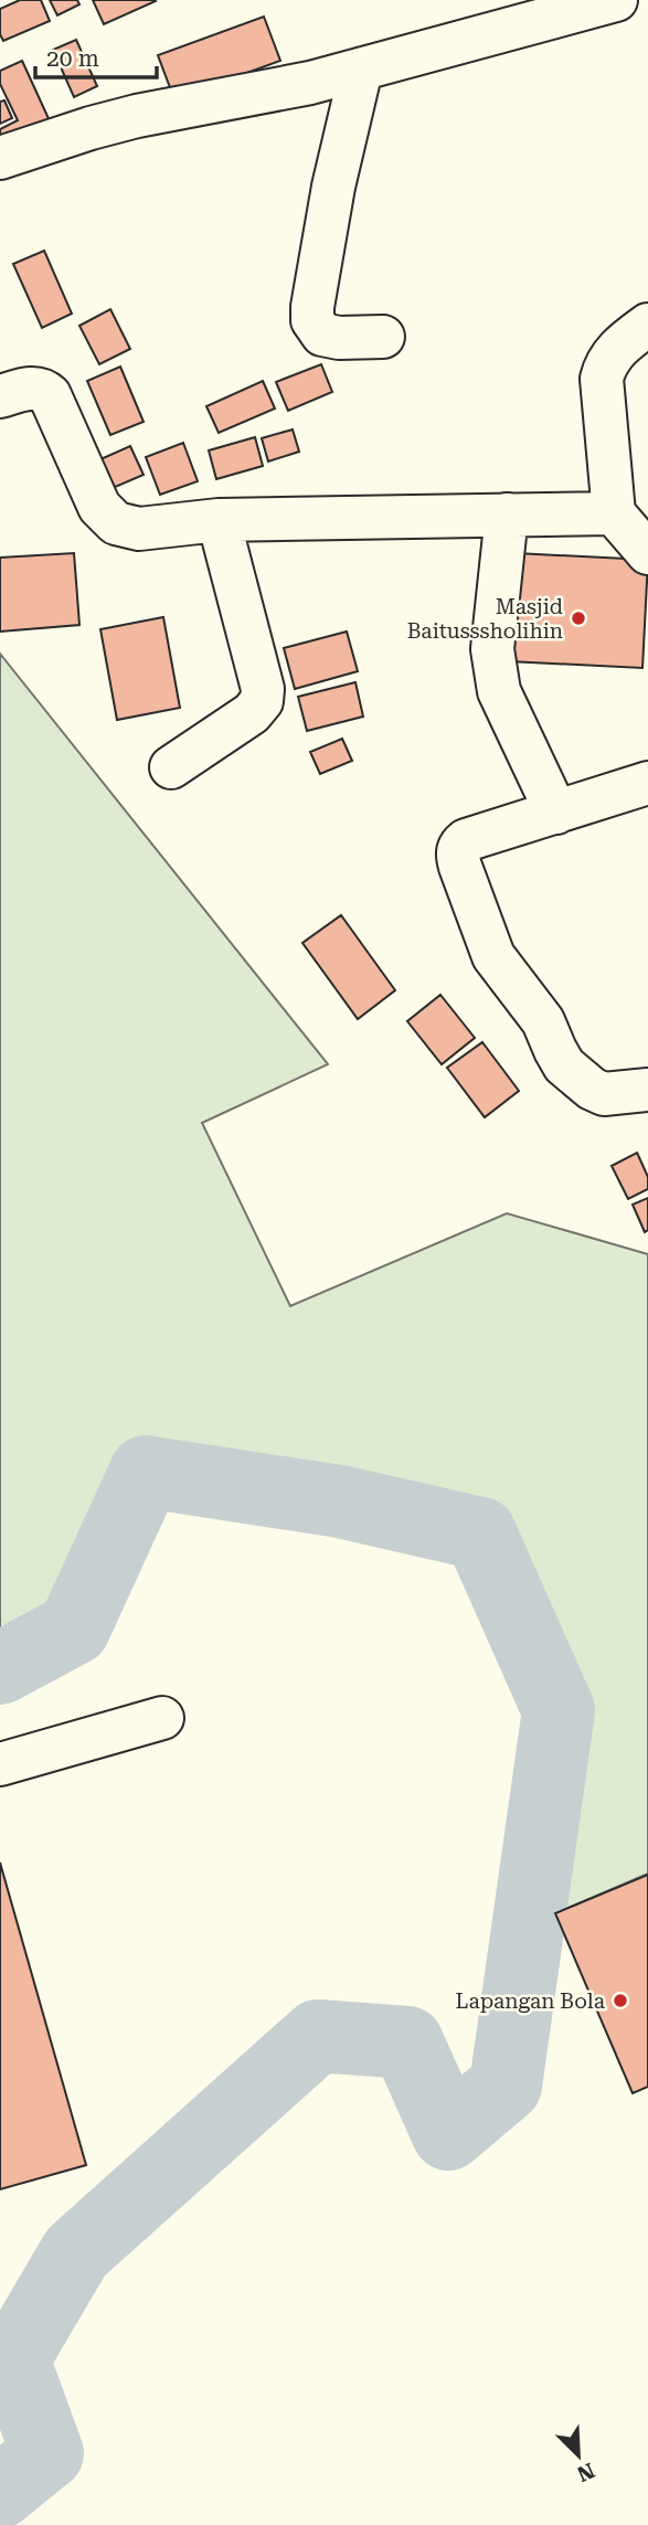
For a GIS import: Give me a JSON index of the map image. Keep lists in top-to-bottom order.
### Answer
{
  "places": ["Masjid Baitusssholihin", "Lapangan Bola"],
  "scale_bar": "20 m",
  "north": "bottom right"
}
